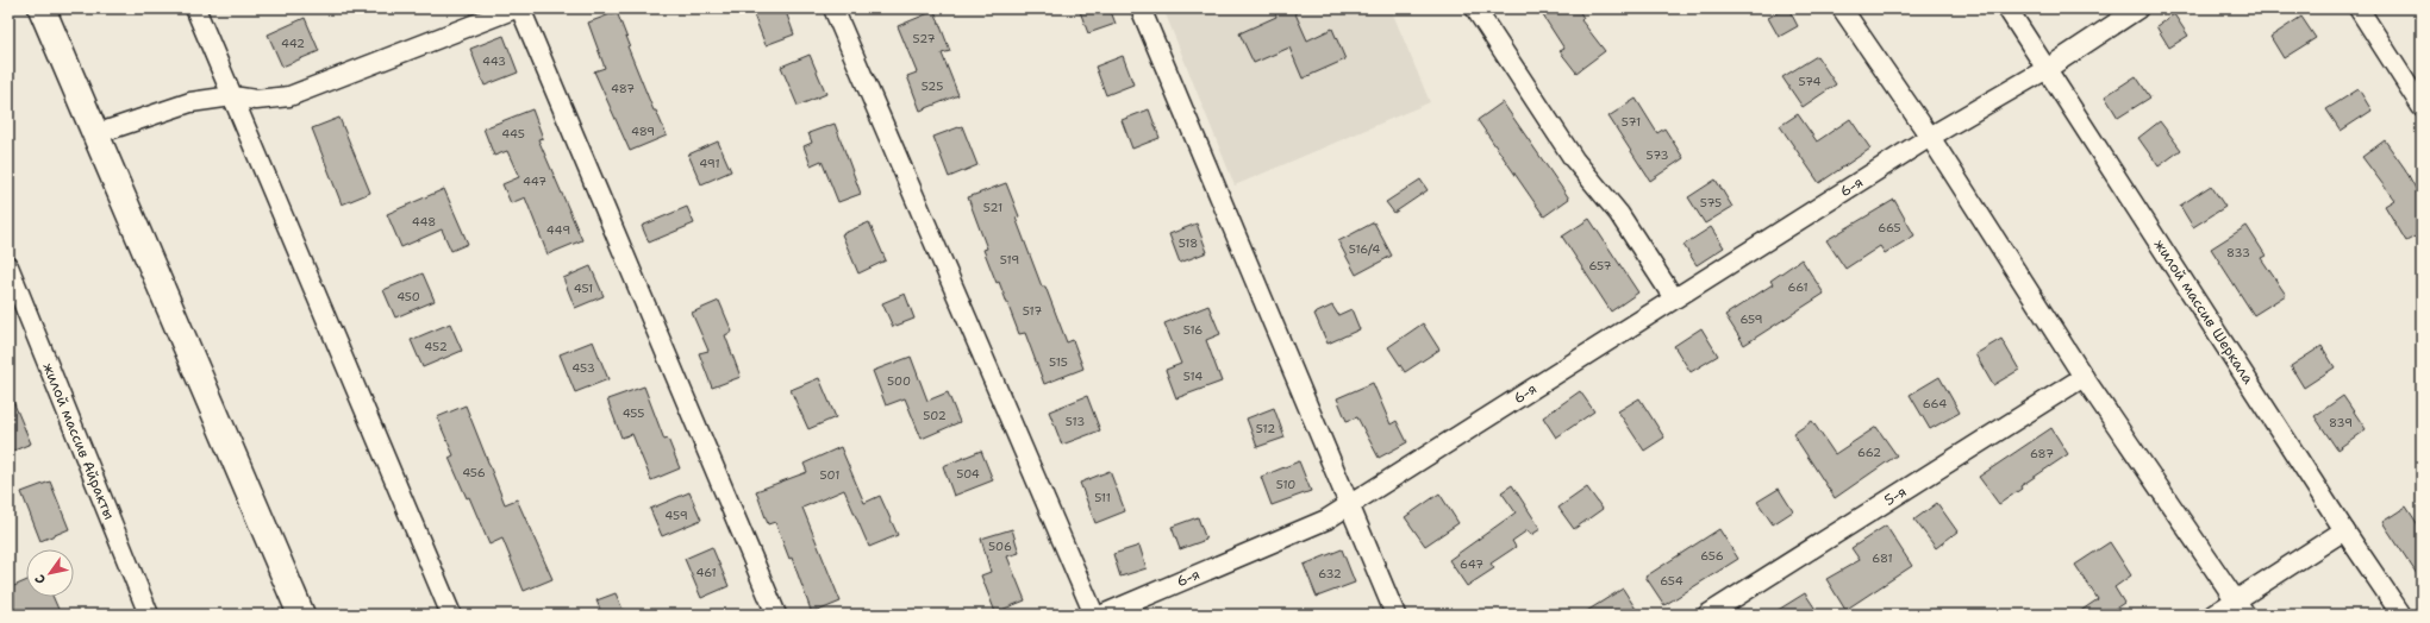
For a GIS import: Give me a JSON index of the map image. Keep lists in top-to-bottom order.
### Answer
{
  "streets": {
    "street": [
      "6-я",
      "жилой массив Шеркала",
      "жилой массив Айракты",
      "5-я"
    ]
  },
  "crossings": [
    ["6-я", "жилой массив Шеркала"]
  ],
  "house_numbers": [
    "527",
    "442",
    "443",
    "574",
    "525",
    "487",
    "571",
    "489",
    "445",
    "573",
    "491",
    "447",
    "575",
    "521",
    "448",
    "665",
    "449",
    "518",
    "516/4",
    "833",
    "519",
    "657",
    "661",
    "451",
    "450",
    "517",
    "659",
    "516",
    "452",
    "515",
    "453",
    "514",
    "500",
    "664",
    "455",
    "502",
    "513",
    "839",
    "512",
    "662",
    "687",
    "456",
    "504",
    "501",
    "510",
    "511",
    "459",
    "506",
    "656",
    "681",
    "647",
    "461",
    "632",
    "654"
  ],
  "north": "bottom left"
}
